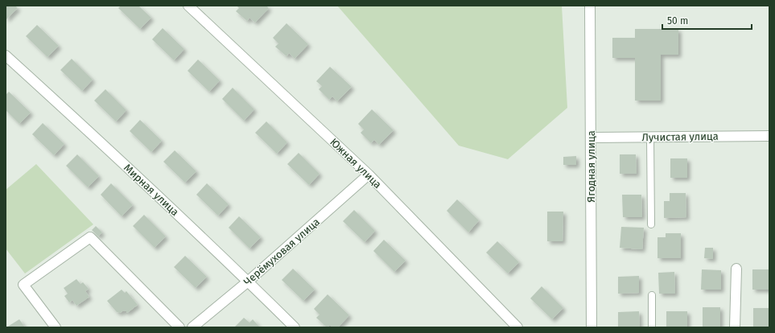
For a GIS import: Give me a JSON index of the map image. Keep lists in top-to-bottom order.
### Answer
{
  "streets": {
    "street": [
      "Лучистая улица",
      "Южная улица",
      "Ягодная улица",
      "Мирная улица",
      "Черёмуховая улица"
    ]
  },
  "crossings": [
    ["Лучистая улица", "Ягодная улица"],
    ["Южная улица", "Черёмуховая улица"],
    ["Мирная улица", "Черёмуховая улица"]
  ],
  "scale_bar": "50 m"
}
